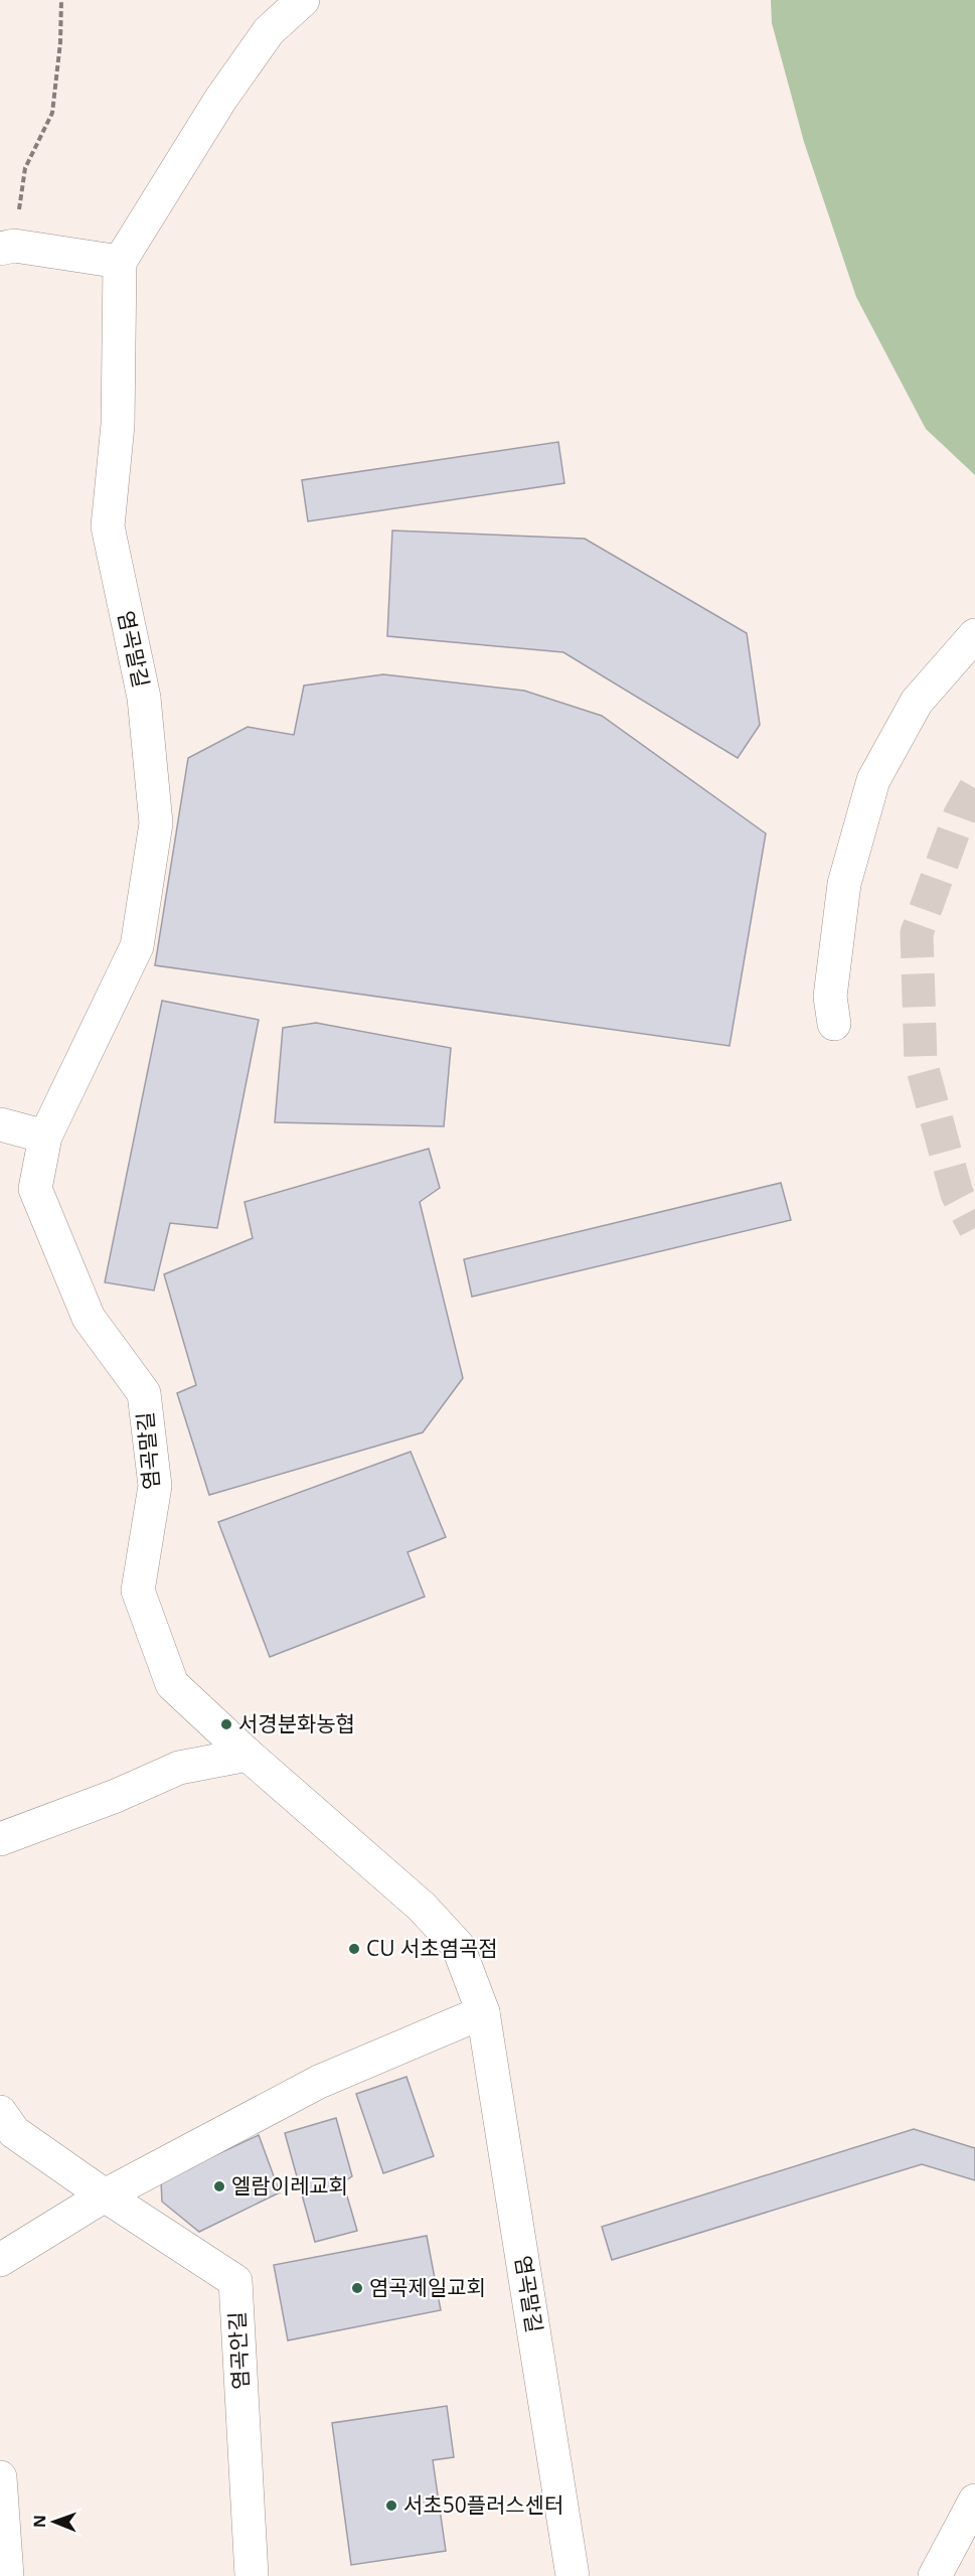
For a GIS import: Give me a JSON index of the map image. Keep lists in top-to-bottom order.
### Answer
{
  "streets": {
    "street": ["염곡말길", "염곡안길"]
  },
  "places": [
    "서경분화농협",
    "CU 서초염곡점",
    "엘람이레교회",
    "염곡제일교회",
    "서초50플러스센터"
  ],
  "north": "left"
}
